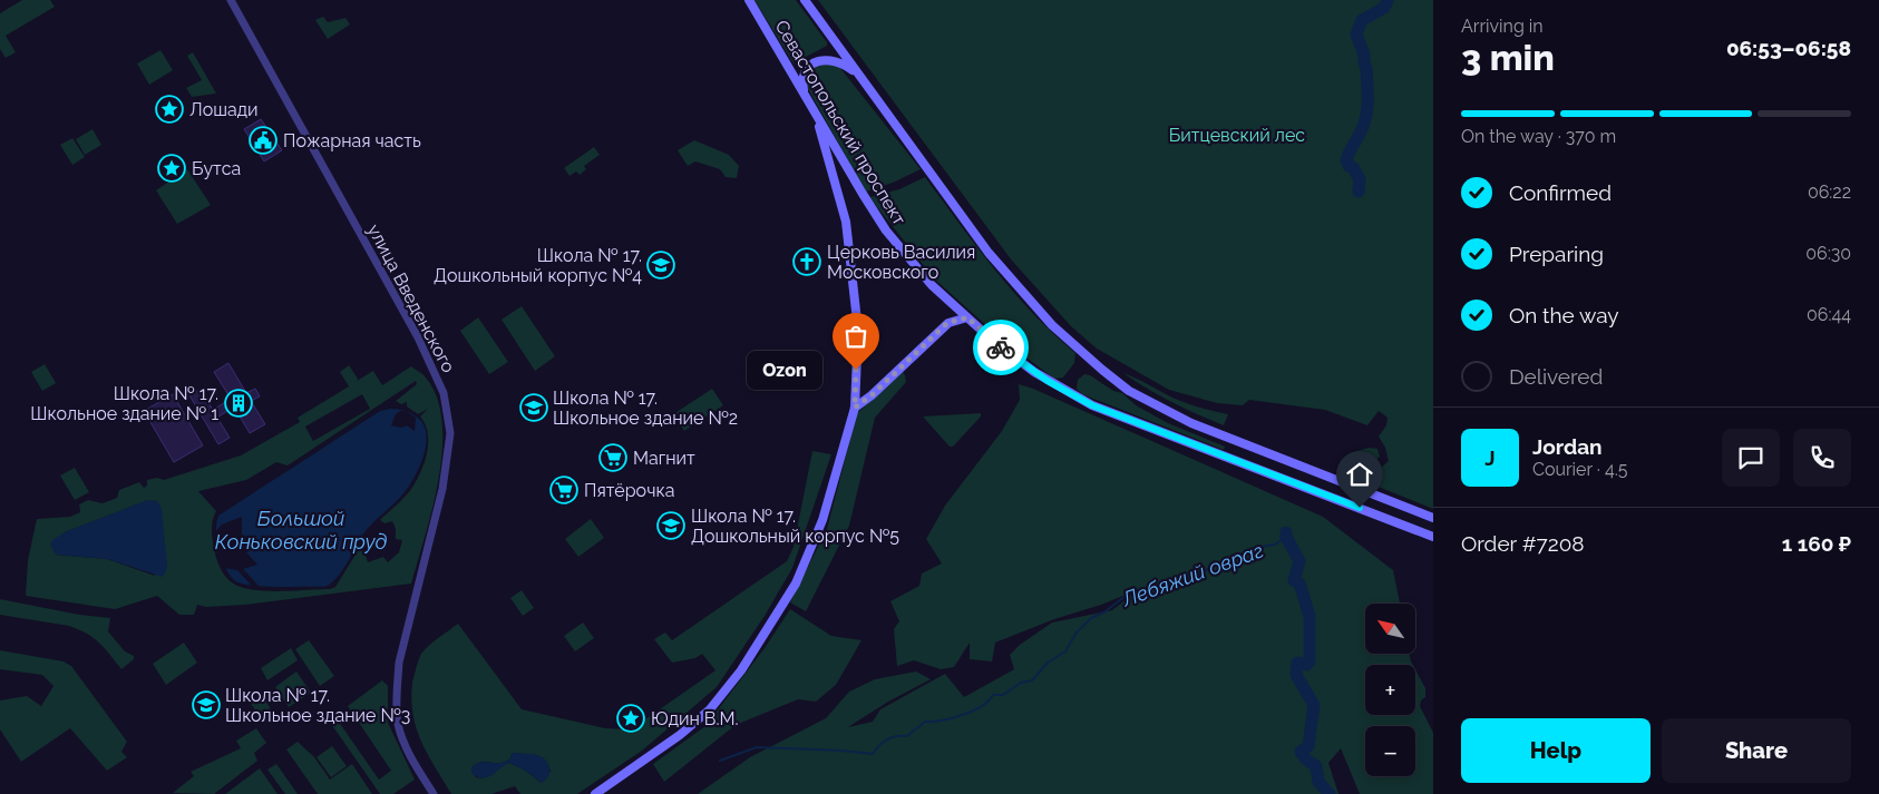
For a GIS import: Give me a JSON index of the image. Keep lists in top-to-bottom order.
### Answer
{
  "streets": {
    "main road": ["Севастопольский проспект"],
    "street": ["улица Введенского"]
  },
  "water": ["Большой Коньковский пруд", "Лебяжий овраг"],
  "parks": ["Битцевский лес"],
  "places": {
    "place": ["Лошади", "Бутса", "Юдин В.М."],
    "public building": ["Пожарная часть"],
    "church": ["Церковь Василия Московского"],
    "school or university": [
      "Школа № 17. Дошкольный корпус №4",
      "Школа № 17. Школьное здание №2",
      "Школа № 17. Дошкольный корпус №5",
      "Школа № 17. Школьное здание №3"
    ],
    "other": ["Ozon"],
    "building": ["Школа № 17. Школьное здание № 1"],
    "supermarket": ["Магнит", "Пятёрочка"]
  },
  "north": "top left",
  "page": {
    "heading": ["3 min", "Arriving in", "06:53–06:58"],
    "panel": [
      "Jordan",
      "Courier · 4.5",
      "Order #7208",
      "1 160 ₽"
    ],
    "bar": "On the way · 370 m",
    "list": [
      ["Confirmed", "06:22"],
      ["Preparing", "06:30"],
      ["On the way", "06:44"],
      "Delivered"
    ],
    "bubble": "Ozon",
    "round": "J",
    "map_buttons": ["+", "−"],
    "buttons": ["Help", "Share"]
  }
}
